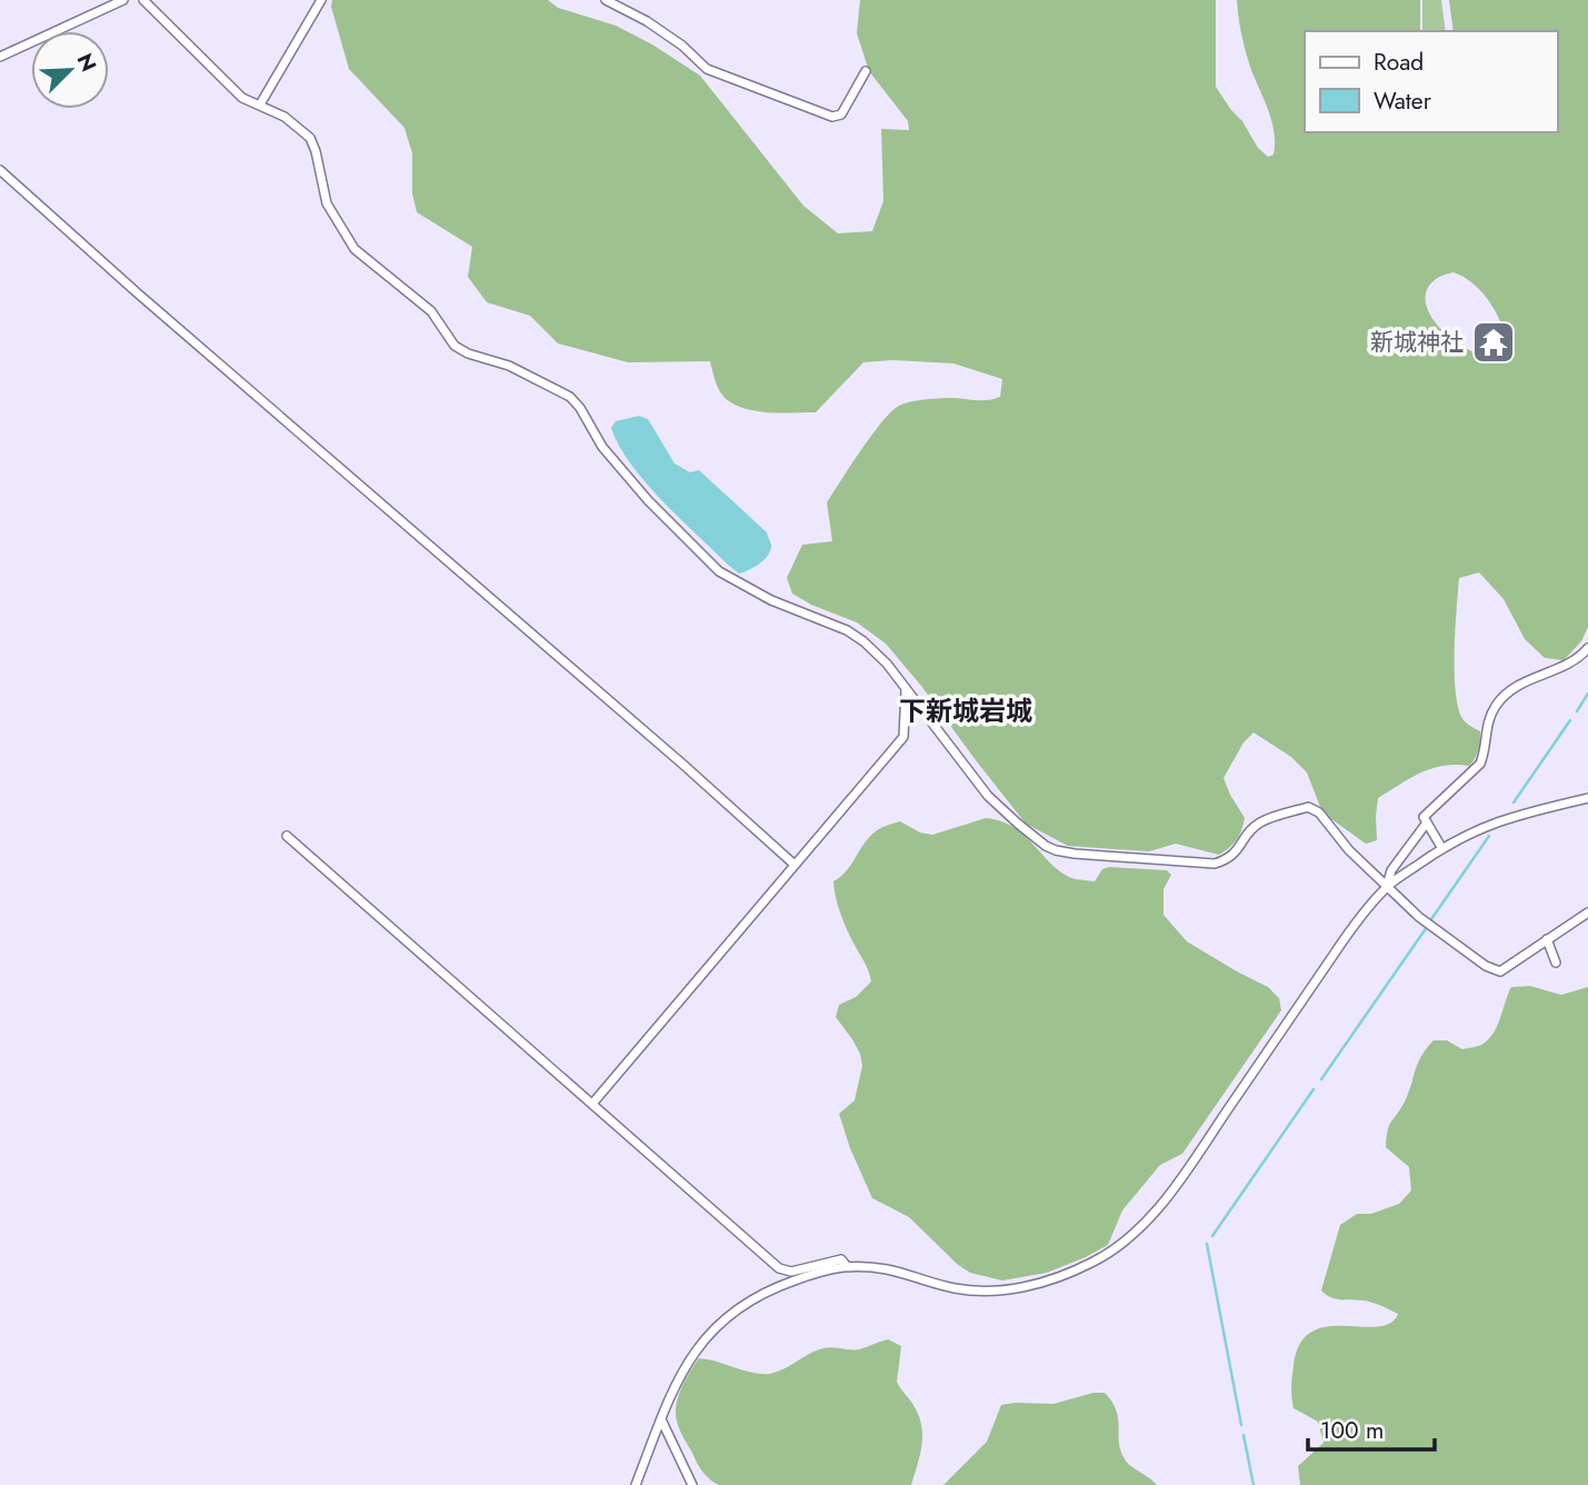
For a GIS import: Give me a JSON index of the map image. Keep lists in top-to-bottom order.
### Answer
{
  "districts": ["下新城岩城"],
  "places": {
    "temple": ["新城神社"]
  },
  "legend": ["Road", "Water"],
  "scale_bar": "100 m",
  "north": "top right"
}
